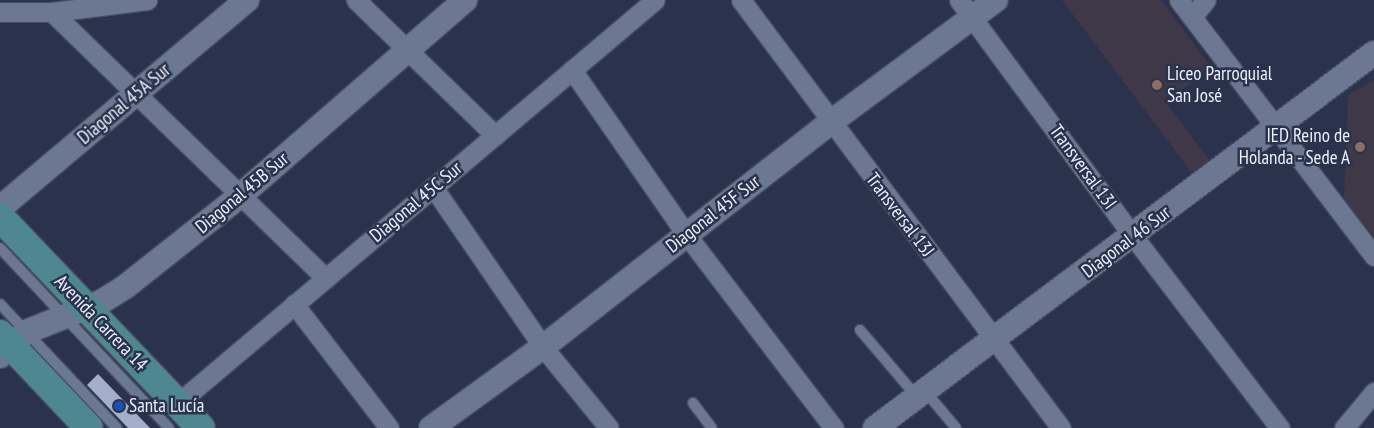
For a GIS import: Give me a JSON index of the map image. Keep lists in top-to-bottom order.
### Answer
{
  "streets": {
    "main road": ["Avenida Carrera 14"],
    "street": [
      "Diagonal 45A Sur",
      "Transversal 13I",
      "Diagonal 45B Sur",
      "Diagonal 45C Sur",
      "Diagonal 45F Sur",
      "Transversal 13J",
      "Diagonal 46 Sur"
    ]
  },
  "crossings": [
    ["Transversal 13I", "Diagonal 45F Sur"],
    ["Transversal 13I", "Diagonal 46 Sur"],
    ["Diagonal 45B Sur", "Avenida Carrera 14"],
    ["Diagonal 45C Sur", "Avenida Carrera 14"],
    ["Diagonal 45F Sur", "Transversal 13J"],
    ["Transversal 13J", "Diagonal 46 Sur"]
  ],
  "places": ["Liceo Parroquial San José", "IED Reino de Holanda - Sede A", "Santa Lucía"]
}
